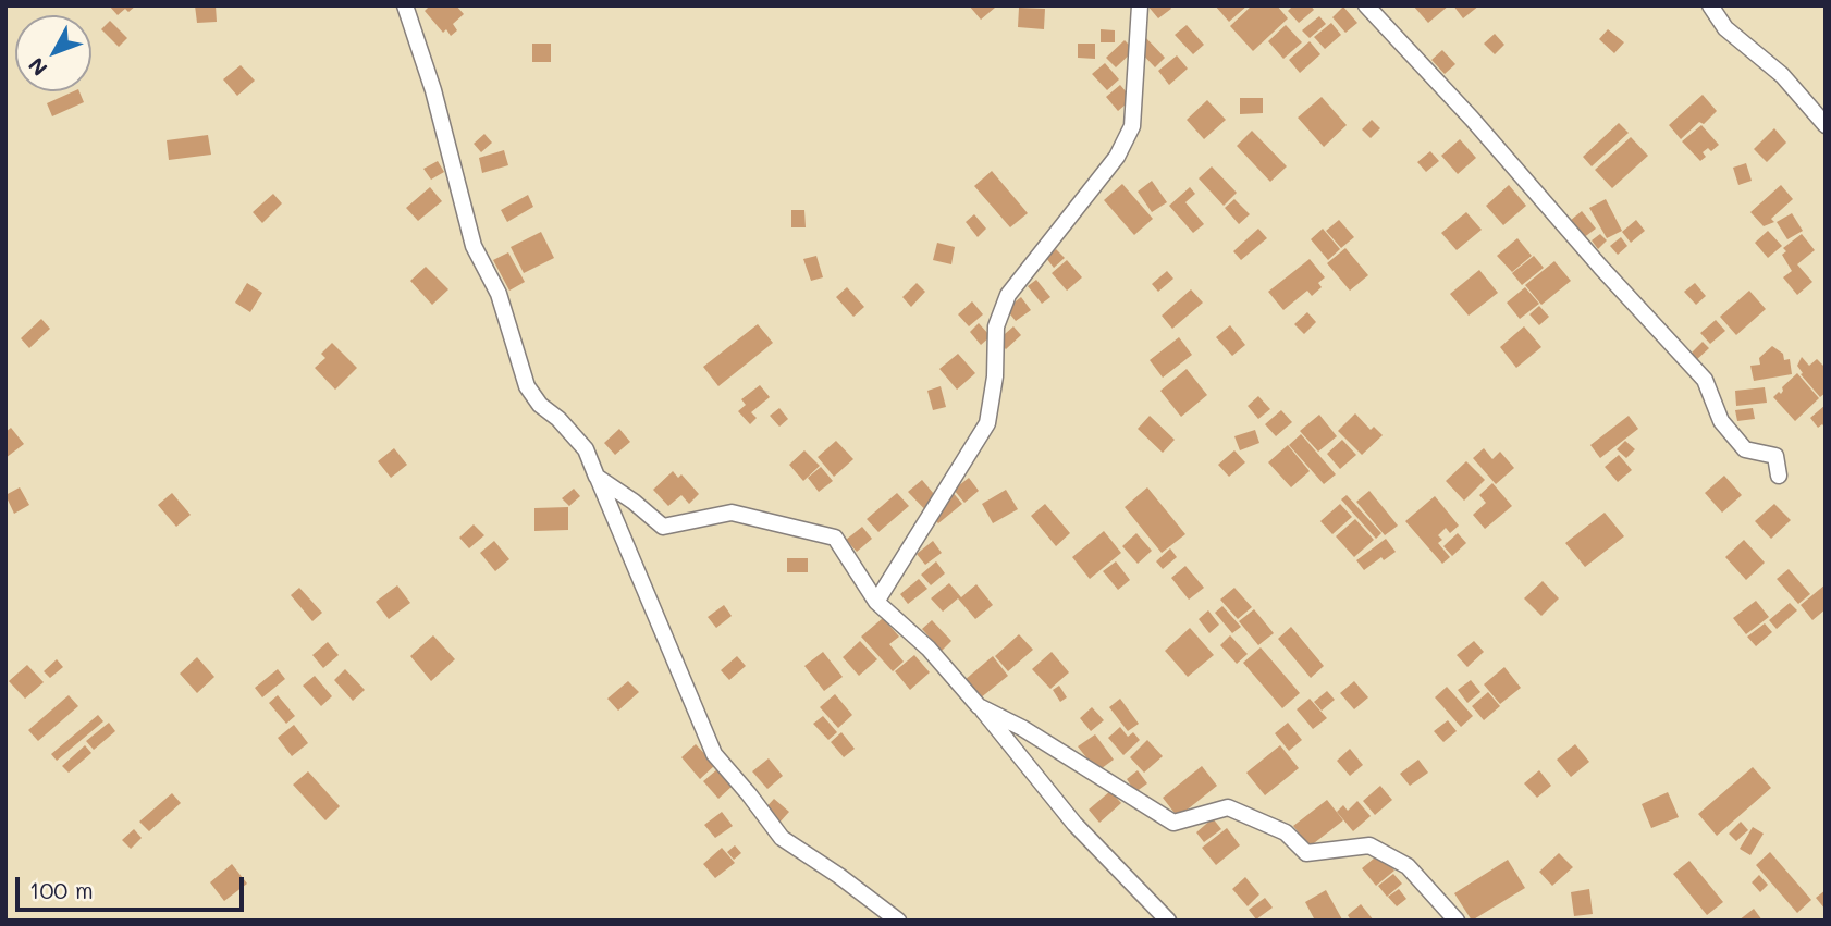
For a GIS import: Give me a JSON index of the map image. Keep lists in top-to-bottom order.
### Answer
{
  "scale_bar": "100 m",
  "north": "bottom left"
}
